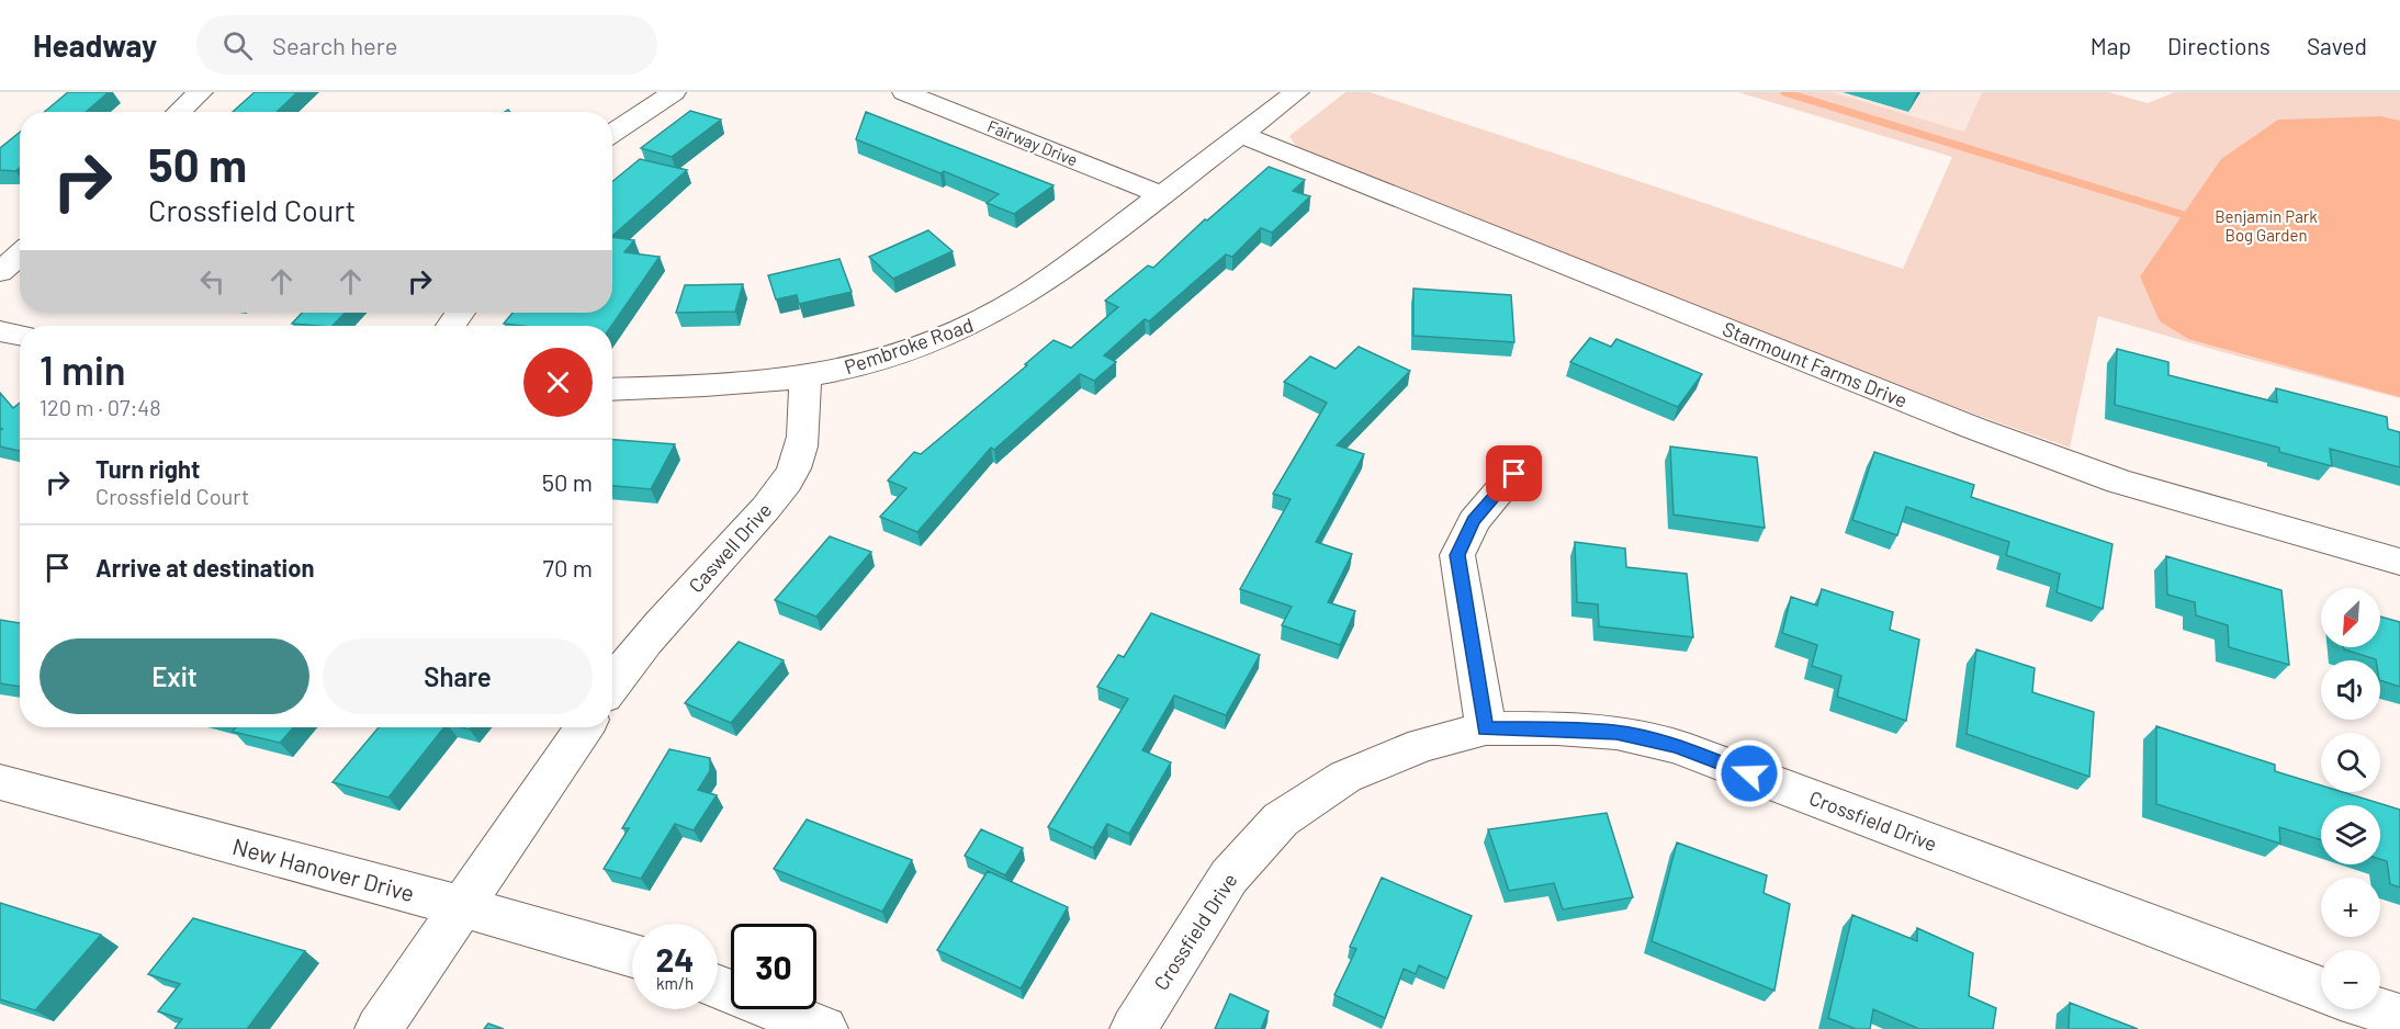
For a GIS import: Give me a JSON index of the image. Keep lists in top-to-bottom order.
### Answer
{
  "streets": {
    "street": [
      "Fairway Drive",
      "Pembroke Road",
      "Starmount Farms Drive",
      "Caswell Drive",
      "Crossfield Drive",
      "New Hanover Drive"
    ]
  },
  "crossings": [
    ["Fairway Drive", "Pembroke Road"],
    ["Pembroke Road", "Starmount Farms Drive"],
    ["Pembroke Road", "Caswell Drive"]
  ],
  "parks": ["Benjamin Park Bog Garden"],
  "north": "bottom left",
  "page": {
    "header": "Headway",
    "search": "Search here",
    "nav": ["Map", "Directions", "Saved"],
    "turn": ["50 m", "Crossfield Court"],
    "heading": ["1 min", "120 m · 07:48"],
    "list": [
      {
        "name": "Turn right",
        "note": "Crossfield Court",
        "value": "50 m"
      },
      {
        "name": "Arrive at destination",
        "value": "70 m"
      }
    ],
    "map_buttons": ["+", "−"],
    "buttons": ["Exit", "Share"],
    "speed": "24 km/h",
    "limit": "30"
  }
}
